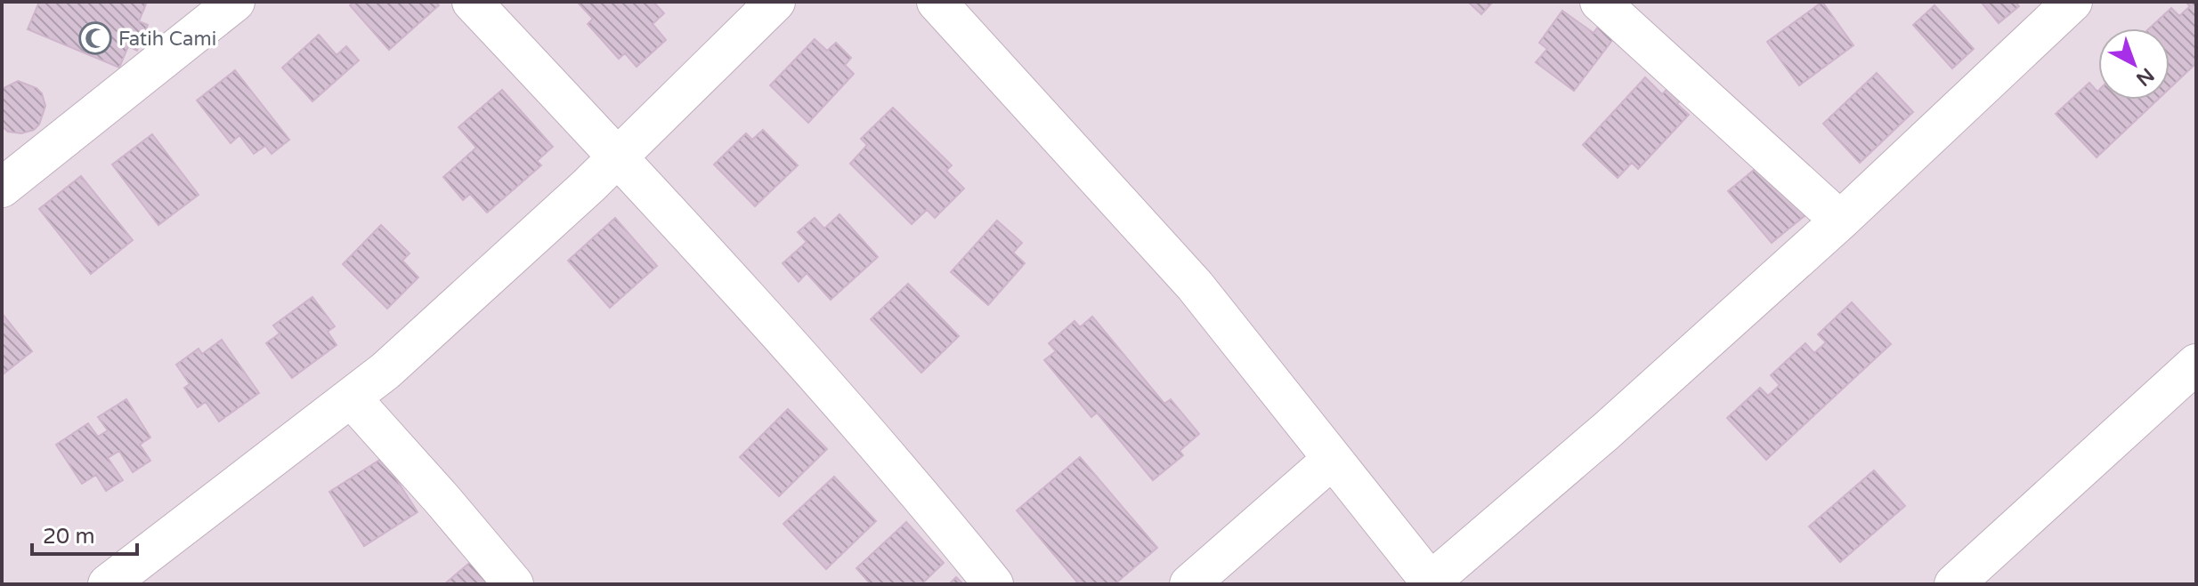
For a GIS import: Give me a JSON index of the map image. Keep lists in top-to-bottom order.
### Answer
{
  "places": {
    "mosque": ["Fatih Cami"]
  },
  "scale_bar": "20 m",
  "north": "bottom right"
}
